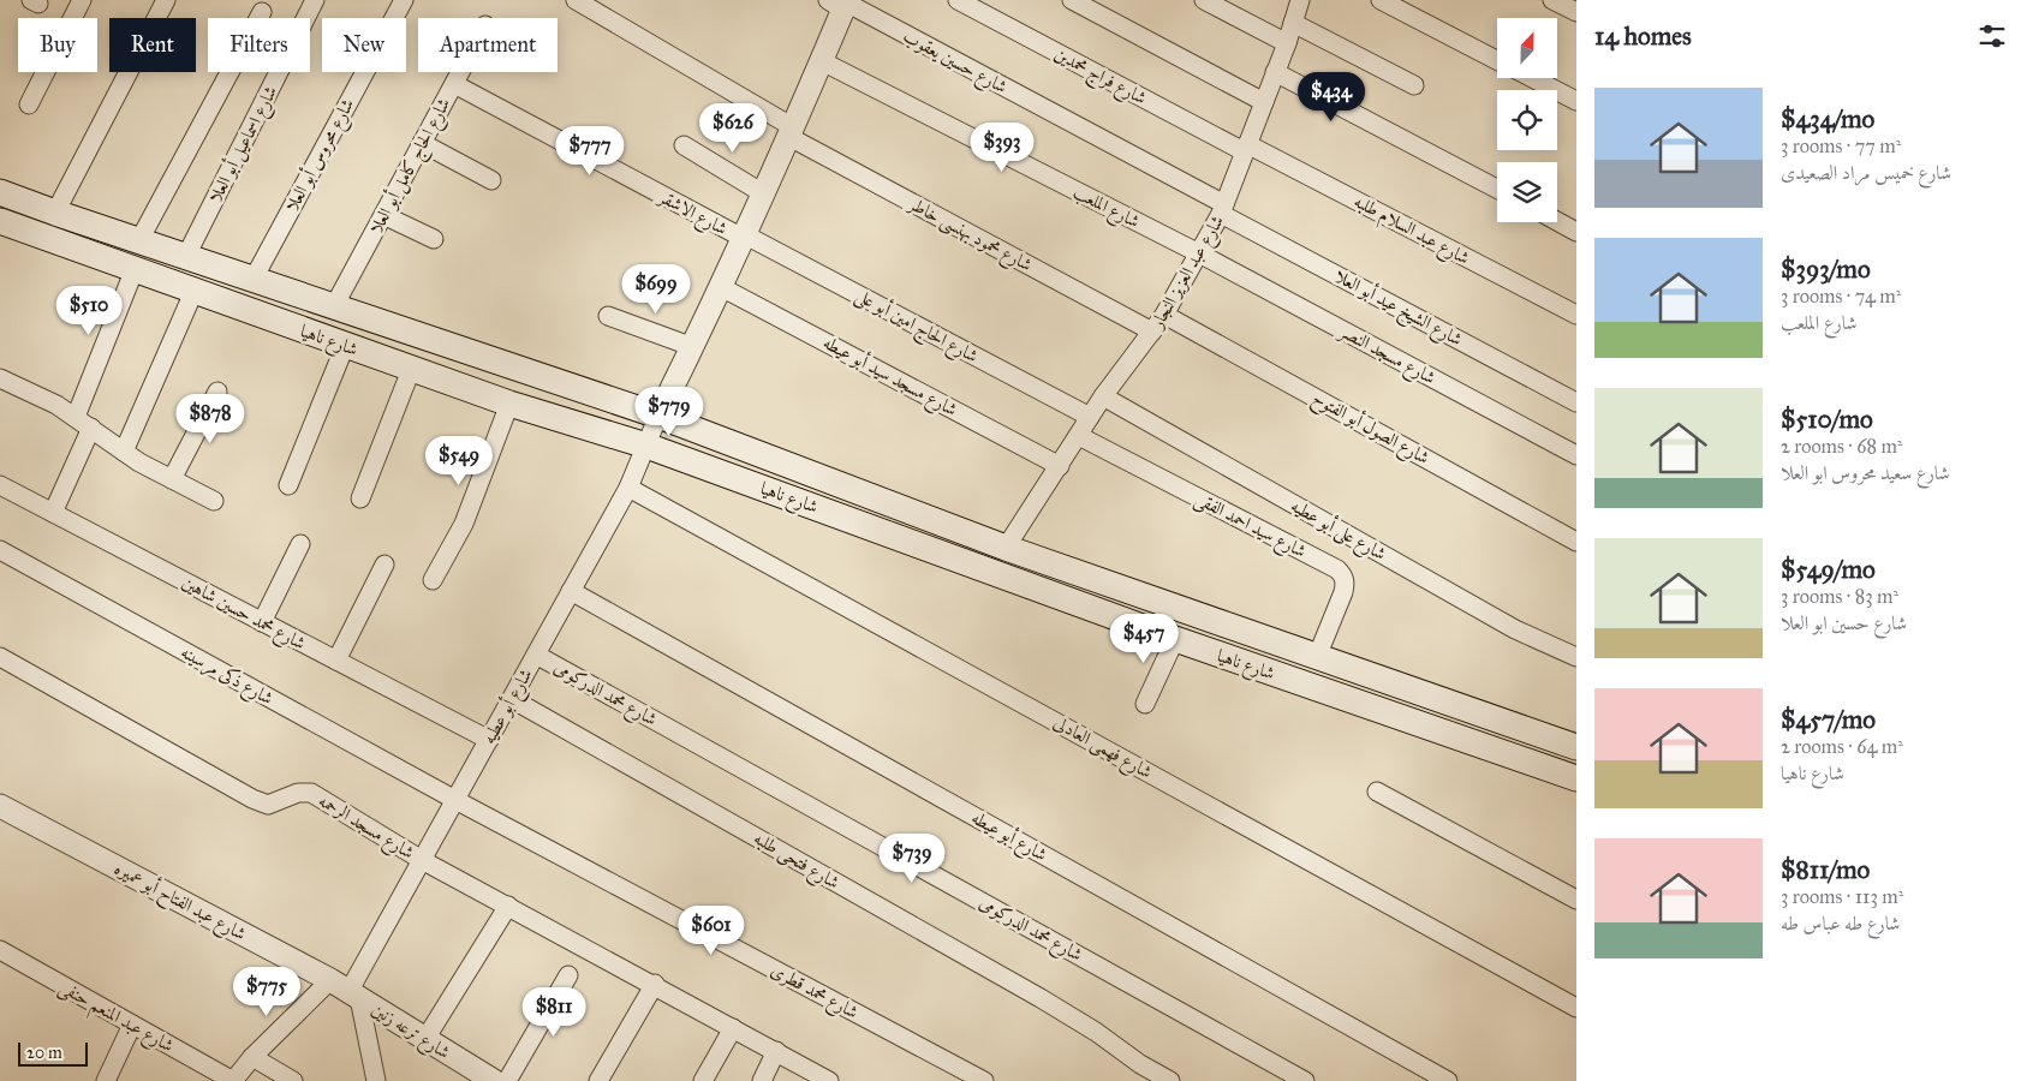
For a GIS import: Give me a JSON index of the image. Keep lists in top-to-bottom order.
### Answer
{
  "streets": {
    "main road": ["شارع ناهيا"],
    "street": [
      "شارع حسين يعقوب",
      "شارع فراج محمدين",
      "شارع اسماعيل أبو العلا",
      "شارع محروس أبو العلا",
      "شارع الحاج كامل أبو العلا",
      "شارع الملعب",
      "شارع الاشقر",
      "شارع عبد السلام طلبه",
      "شارع محمود بهنسى خاطر",
      "شارع عبد العزيز النجار",
      "شارع الشيخ عيد أبو العلا",
      "شارع الحاج امين أبو على",
      "شارع مسجد النصر",
      "شارع مسجد سيد أبو عيطه",
      "شارع الصول أبو الفتوح",
      "شارع سيد احمد الفقى",
      "شارع على أبو عطيه",
      "شارع محمد حسين شاهين",
      "شارع ذكى مرسينه",
      "شارع محمد الدركومى",
      "شارع أبو عطيه",
      "شارع فهمى العادلى",
      "شارع مسجد الرحمه",
      "شارع أبو عيطه",
      "شارع فتحى طلبه",
      "شارع عبد الفتاح أبو عميره",
      "شارع محمد قطرى",
      "شارع عبد المنعم حنفى",
      "شارع ترعه زنين"
    ]
  },
  "crossings": [
    ["شارع حسين يعقوب", "شارع عبد العزيز النجار"],
    ["شارع حسين يعقوب", "شارع الشيخ عيد أبو العلا"],
    ["شارع فراج محمدين", "شارع عبد السلام طلبه"],
    ["شارع فراج محمدين", "شارع عبد العزيز النجار"],
    ["شارع اسماعيل أبو العلا", "شارع ناهيا"],
    ["شارع محروس أبو العلا", "شارع ناهيا"],
    ["شارع الحاج كامل أبو العلا", "شارع الاشقر"],
    ["شارع الحاج كامل أبو العلا", "شارع ناهيا"],
    ["شارع الملعب", "شارع عبد العزيز النجار"],
    ["شارع الملعب", "شارع مسجد النصر"],
    ["شارع الاشقر", "شارع الحاج امين أبو على"],
    ["شارع عبد السلام طلبه", "شارع عبد العزيز النجار"],
    ["شارع محمود بهنسى خاطر", "شارع عبد العزيز النجار"],
    ["شارع عبد العزيز النجار", "شارع الشيخ عيد أبو العلا"],
    ["شارع عبد العزيز النجار", "شارع الحاج امين أبو على"],
    ["شارع عبد العزيز النجار", "شارع ناهيا"],
    ["شارع عبد العزيز النجار", "شارع مسجد النصر"],
    ["شارع عبد العزيز النجار", "شارع مسجد سيد أبو عيطه"],
    ["شارع عبد العزيز النجار", "شارع الصول أبو الفتوح"],
    ["شارع عبد العزيز النجار", "شارع سيد احمد الفقى"],
    ["شارع عبد العزيز النجار", "شارع على أبو عطيه"],
    ["شارع ناهيا", "شارع سيد احمد الفقى"],
    ["شارع ناهيا", "شارع أبو عطيه"],
    ["شارع محمد حسين شاهين", "شارع أبو عطيه"],
    ["شارع ذكى مرسينه", "شارع أبو عطيه"],
    ["شارع ذكى مرسينه", "شارع محمد قطرى"],
    ["شارع محمد الدركومى", "شارع أبو عطيه"],
    ["شارع أبو عطيه", "شارع فهمى العادلى"],
    ["شارع أبو عطيه", "شارع مسجد الرحمه"],
    ["شارع أبو عطيه", "شارع أبو عيطه"],
    ["شارع أبو عطيه", "شارع فتحى طلبه"],
    ["شارع أبو عطيه", "شارع عبد الفتاح أبو عميره"],
    ["شارع أبو عطيه", "شارع محمد قطرى"],
    ["شارع أبو عطيه", "شارع عبد المنعم حنفى"],
    ["شارع أبو عطيه", "شارع ترعه زنين"],
    ["شارع عبد الفتاح أبو عميره", "شارع ترعه زنين"]
  ],
  "scale_bar": "20 m",
  "north": "top",
  "page": {
    "heading": "14 homes",
    "chip": [
      "Buy",
      "Rent",
      "Filters",
      "New",
      "Apartment"
    ],
    "price": [
      "$434",
      "$626",
      "$393",
      "$777",
      "$699",
      "$510",
      "$779",
      "$878",
      "$549",
      "$457",
      "$739",
      "$601",
      "$775",
      "$811"
    ],
    "list": [
      {
        "name": "$434/mo",
        "note": "3 rooms · 77 m² · شارع خميس مراد الصعيدى"
      },
      {
        "name": "$393/mo",
        "note": "3 rooms · 74 m² · شارع الملعب"
      },
      {
        "name": "$510/mo",
        "note": "2 rooms · 68 m² · شارع سعيد محروس ابو العلا"
      },
      {
        "name": "$549/mo",
        "note": "3 rooms · 83 m² · شارع حسين ابو العلا"
      },
      {
        "name": "$457/mo",
        "note": "2 rooms · 64 m² · شارع ناهيا"
      },
      {
        "name": "$811/mo",
        "note": "3 rooms · 113 m² · شارع طه عباس طه"
      }
    ],
    "scale": "20 m"
  }
}
